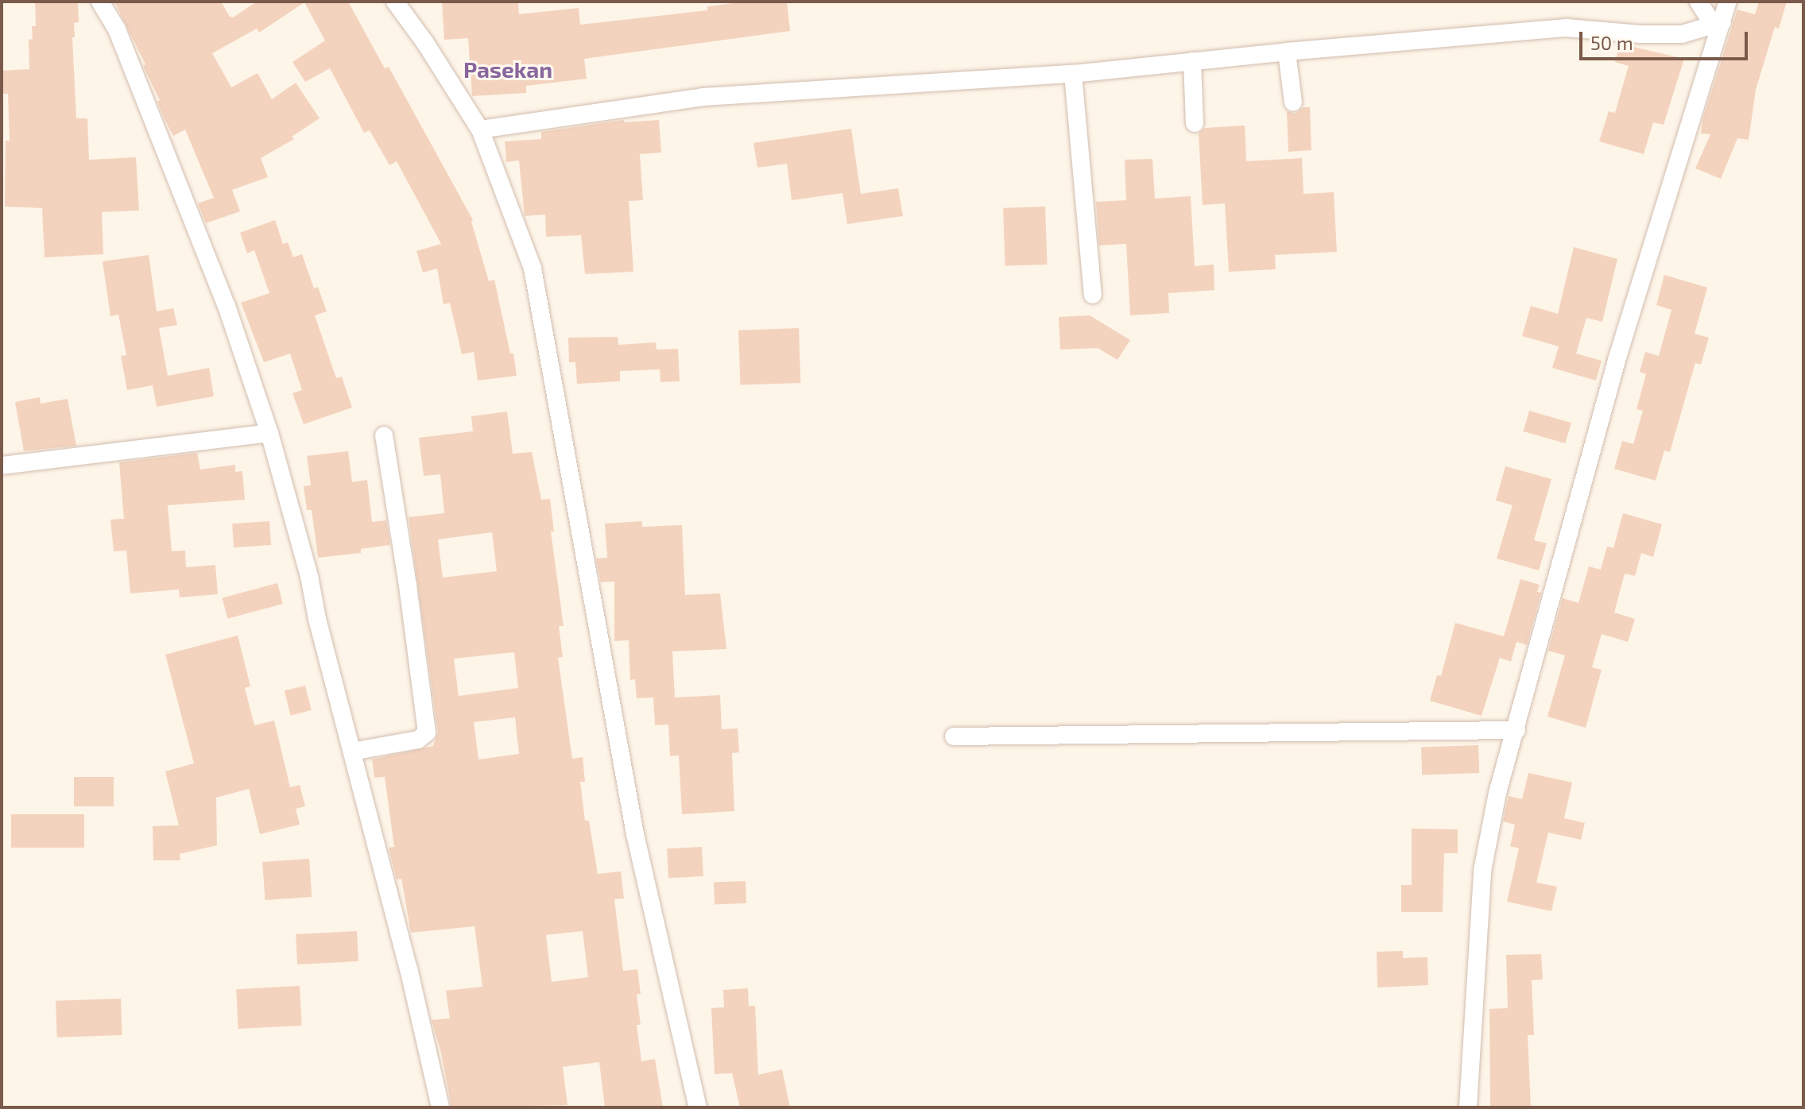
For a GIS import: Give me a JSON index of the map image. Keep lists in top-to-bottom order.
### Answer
{
  "districts": ["Pasekan"],
  "scale_bar": "50 m"
}
